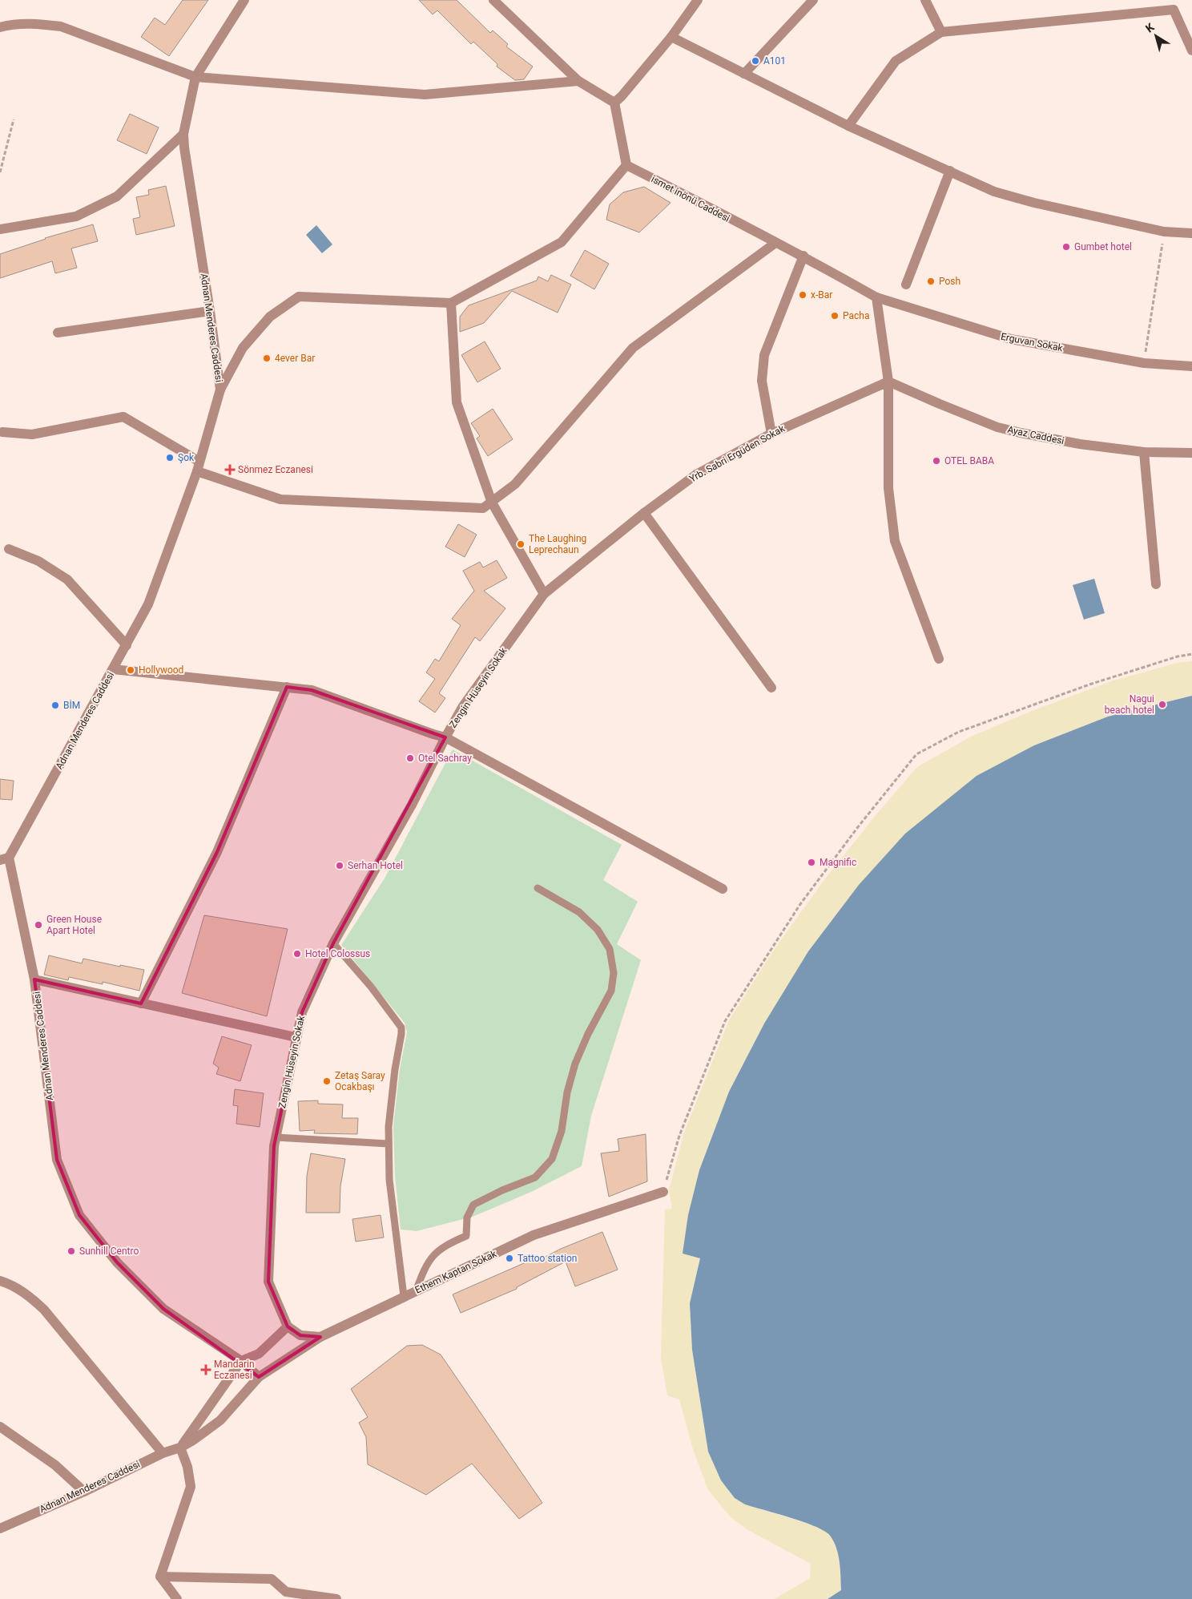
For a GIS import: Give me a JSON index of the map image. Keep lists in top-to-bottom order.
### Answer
{
  "streets": {
    "street": [
      "ismet inönü Caddesi",
      "Adnan Menderes Caddesi",
      "Erguvan Sokak",
      "Ayaz Caddesi",
      "Yrb. Sabri Ergüden Sokak",
      "Zengin Hüseyin Sokak",
      "Ethem Kaptan Sokak"
    ]
  },
  "crossings": [
    ["ismet inönü Caddesi", "Erguvan Sokak"],
    ["Adnan Menderes Caddesi", "Ethem Kaptan Sokak"],
    ["Ayaz Caddesi", "Yrb. Sabri Ergüden Sokak"],
    ["Yrb. Sabri Ergüden Sokak", "Zengin Hüseyin Sokak"]
  ],
  "places": {
    "other": [
      "A101",
      "Gumbet hotel",
      "Posh",
      "x-Bar",
      "Pacha",
      "4ever Bar",
      "Şok",
      "OTEL BABA",
      "The Laughing Leprechaun",
      "Hollywood",
      "Nagui beach hotel",
      "BİM",
      "Otel Sachray",
      "Magnific",
      "Serhan Hotel",
      "Green House Apart Hotel",
      "Hotel Colossus",
      "Zetaş Saray Ocakbaşı",
      "Sunhill Centro",
      "Tattoo station"
    ],
    "health": ["Sönmez Eczanesi", "Mandarin Eczanesi"]
  },
  "north": "top left"
}
